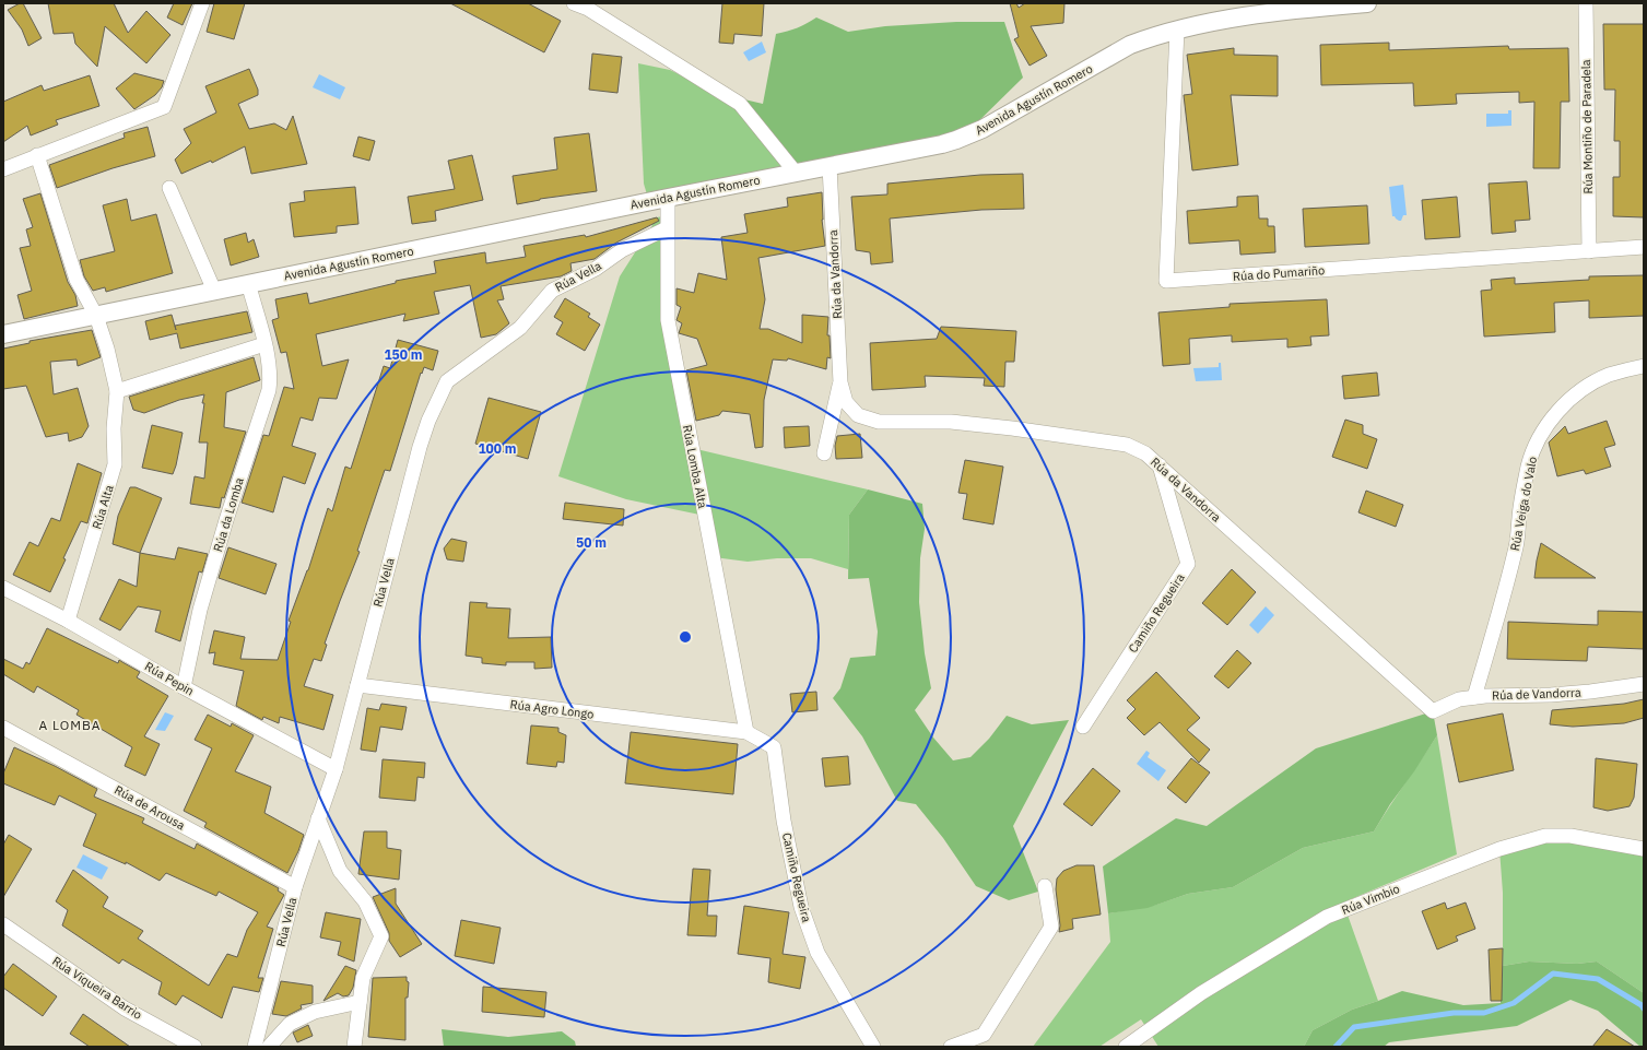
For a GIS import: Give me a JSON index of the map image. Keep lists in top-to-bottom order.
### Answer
{
  "streets": {
    "street": [
      "Avenida Agustín Romero",
      "Rúa Montiño de Paradela",
      "Rúa do Pumariño",
      "Rúa da Vandorra",
      "Rúa Vella",
      "Rúa Lomba Alta",
      "Rúa Veiga do Valo",
      "Rúa Alta",
      "Rúa da Lomba",
      "Camiño Regueira",
      "Rúa Pepin",
      "Rúa de Vandorra",
      "Rúa Agro Longo",
      "Rúa de Arousa",
      "Rúa Vimbio",
      "Rúa Viqueira Barrio"
    ]
  },
  "crossings": [
    ["Avenida Agustín Romero", "Rúa do Pumariño"],
    ["Avenida Agustín Romero", "Rúa da Vandorra"],
    ["Avenida Agustín Romero", "Rúa Lomba Alta"],
    ["Avenida Agustín Romero", "Rúa da Lomba"],
    ["Rúa Montiño de Paradela", "Rúa do Pumariño"],
    ["Rúa da Vandorra", "Camiño Regueira"],
    ["Rúa da Vandorra", "Rúa de Vandorra"],
    ["Rúa Vella", "Rúa Lomba Alta"],
    ["Rúa Vella", "Rúa Pepin"],
    ["Rúa Vella", "Rúa Agro Longo"],
    ["Rúa Vella", "Rúa de Arousa"],
    ["Rúa Lomba Alta", "Camiño Regueira"],
    ["Rúa Lomba Alta", "Rúa Agro Longo"],
    ["Rúa Veiga do Valo", "Rúa de Vandorra"],
    ["Rúa Alta", "Rúa Pepin"],
    ["Rúa da Lomba", "Rúa Pepin"],
    ["Camiño Regueira", "Rúa Agro Longo"]
  ],
  "districts": ["A LOMBA"],
  "rings": ["150 m", "100 m", "50 m"]
}
